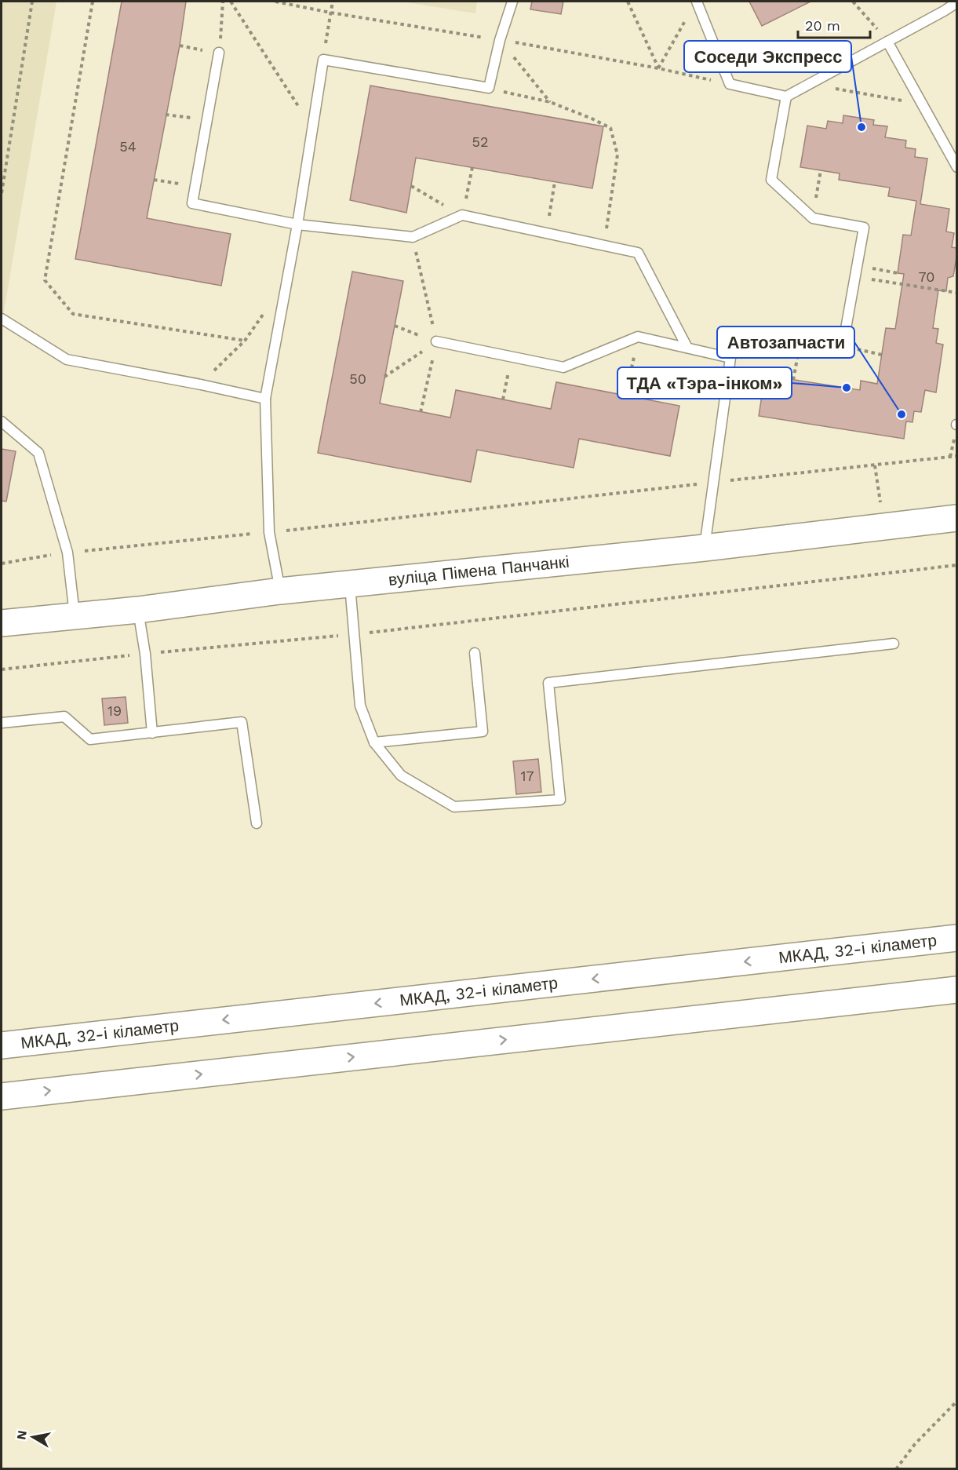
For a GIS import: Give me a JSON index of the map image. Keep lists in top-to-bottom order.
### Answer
{
  "streets": {
    "main road": ["вуліца Пімена Панчанкі", "МКАД, 32-і кіламетр"]
  },
  "places": ["Соседи Экспресс", "ТДА «Тэра-інком»", "Автозапчасти"],
  "house_numbers": [
    "52",
    "54",
    "70",
    "50",
    "19",
    "17"
  ],
  "scale_bar": "20 m",
  "north": "left"
}
